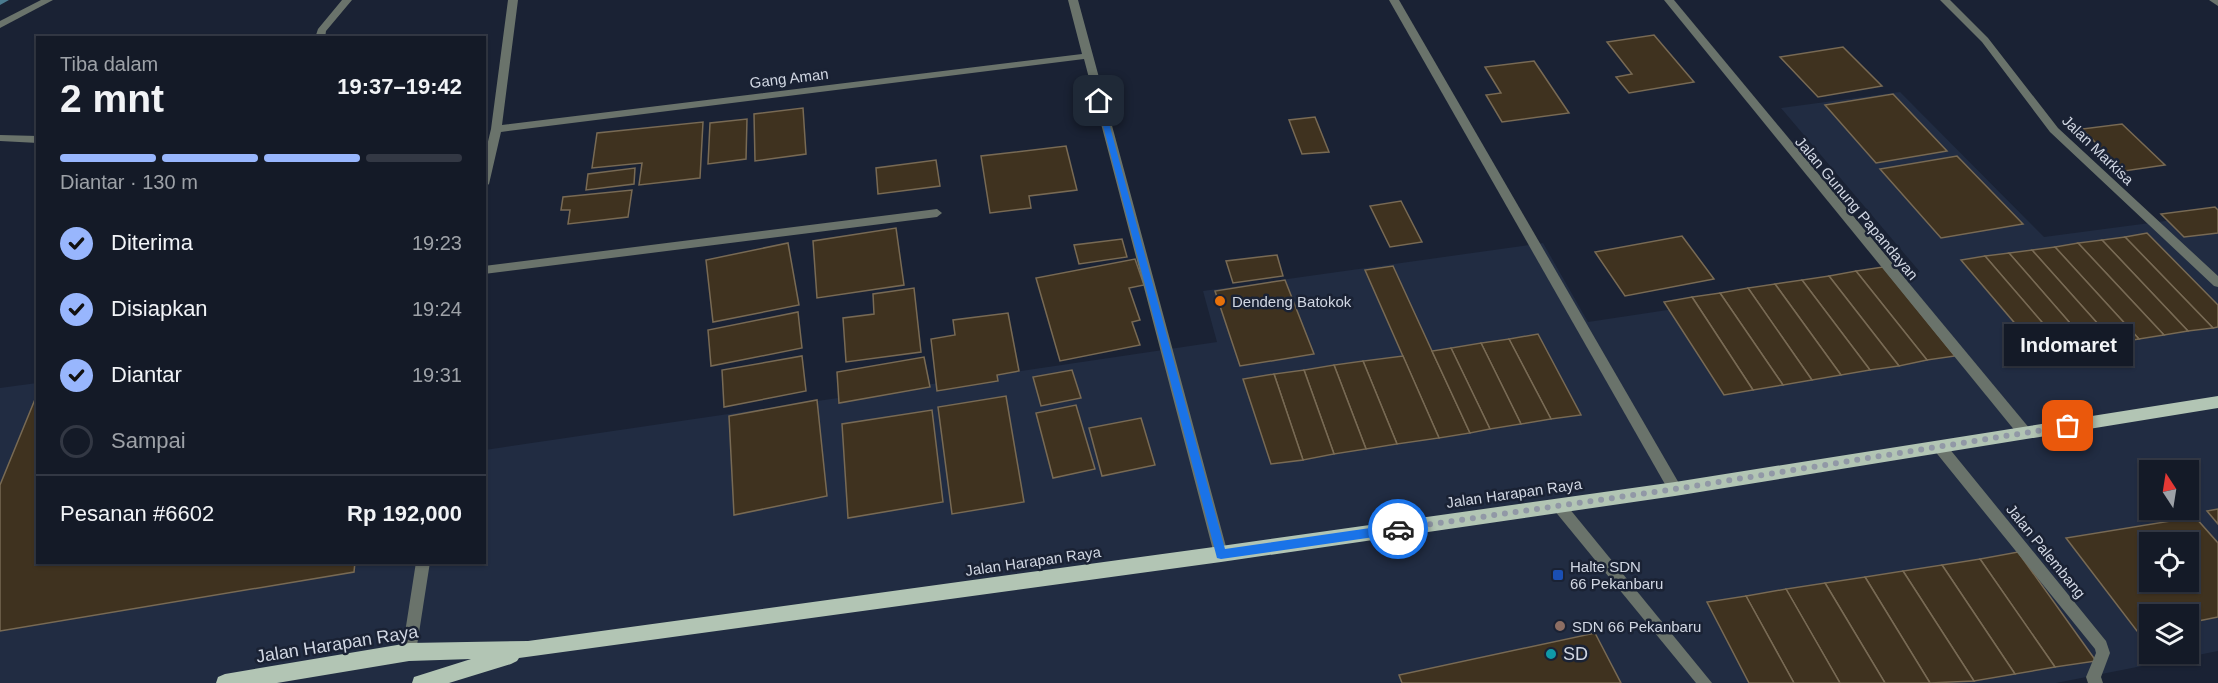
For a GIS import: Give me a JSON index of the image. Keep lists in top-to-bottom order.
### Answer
{
  "streets": {
    "main road": ["Jalan Harapan Raya"],
    "street": [
      "Gang Aman",
      "Jalan Markisa",
      "Jalan Gunung Papandayan",
      "Jalan Palembang"
    ]
  },
  "crossings": [
    ["Jalan Gunung Papandayan", "Jalan Harapan Raya"],
    ["Jalan Harapan Raya", "Jalan Palembang"]
  ],
  "places": {
    "other": [
      "Dendeng Batokok",
      "Indomaret",
      "SDN 66 Pekanbaru",
      "SD"
    ],
    "transit": ["Halte SDN 66 Pekanbaru"]
  },
  "north": "top",
  "page": {
    "heading": ["2 mnt", "Tiba dalam", "19:37–19:42"],
    "panel": ["Pesanan #6602", "Rp 192,000"],
    "bar": "Diantar · 130 m",
    "list": [
      ["Diterima", "19:23"],
      ["Disiapkan", "19:24"],
      ["Diantar", "19:31"],
      "Sampai"
    ],
    "bubble": "Indomaret"
  }
}
